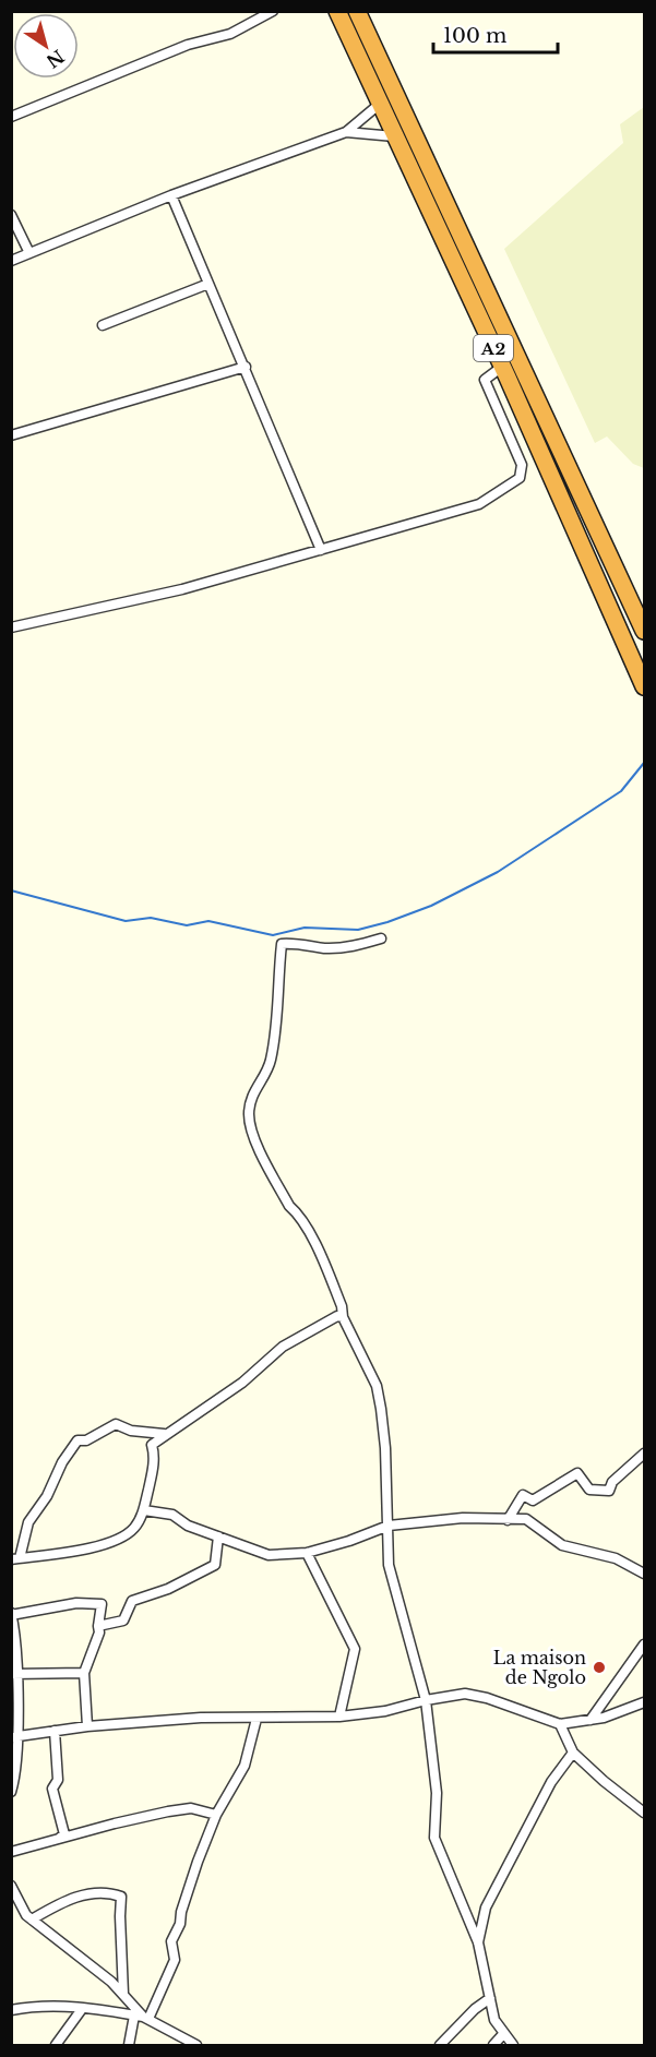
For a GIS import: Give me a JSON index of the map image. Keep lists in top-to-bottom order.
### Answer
{
  "streets": {
    "highway": ["A2"]
  },
  "places": ["La maison de Ngolo"],
  "scale_bar": "100 m",
  "north": "bottom right"
}
